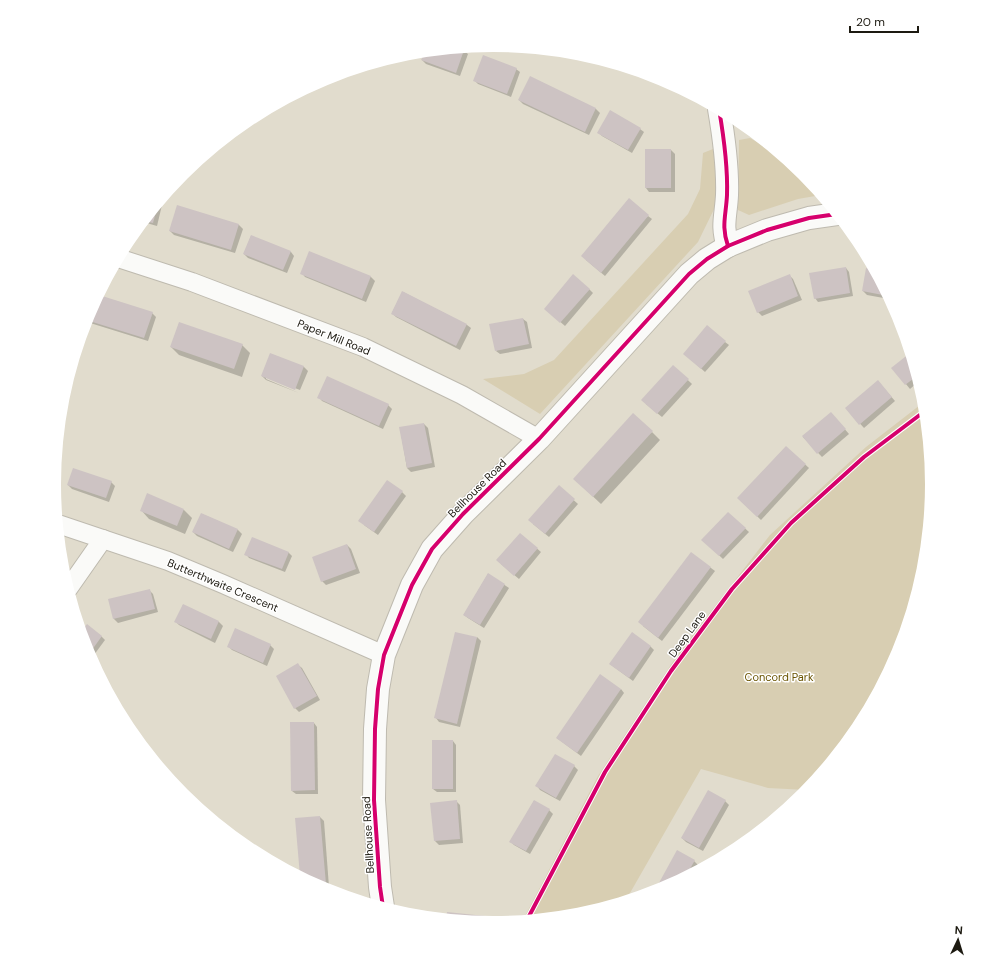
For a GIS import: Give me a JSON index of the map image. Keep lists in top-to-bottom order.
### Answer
{
  "streets": {
    "main road": ["Bellhouse Road"],
    "street": ["Paper Mill Road", "Butterthwaite Crescent"],
    "cycle path": ["Deep Lane"]
  },
  "crossings": [
    ["Paper Mill Road", "Bellhouse Road"],
    ["Bellhouse Road", "Butterthwaite Crescent"]
  ],
  "parks": ["Concord Park"],
  "scale_bar": "20 m",
  "north": "top"
}
